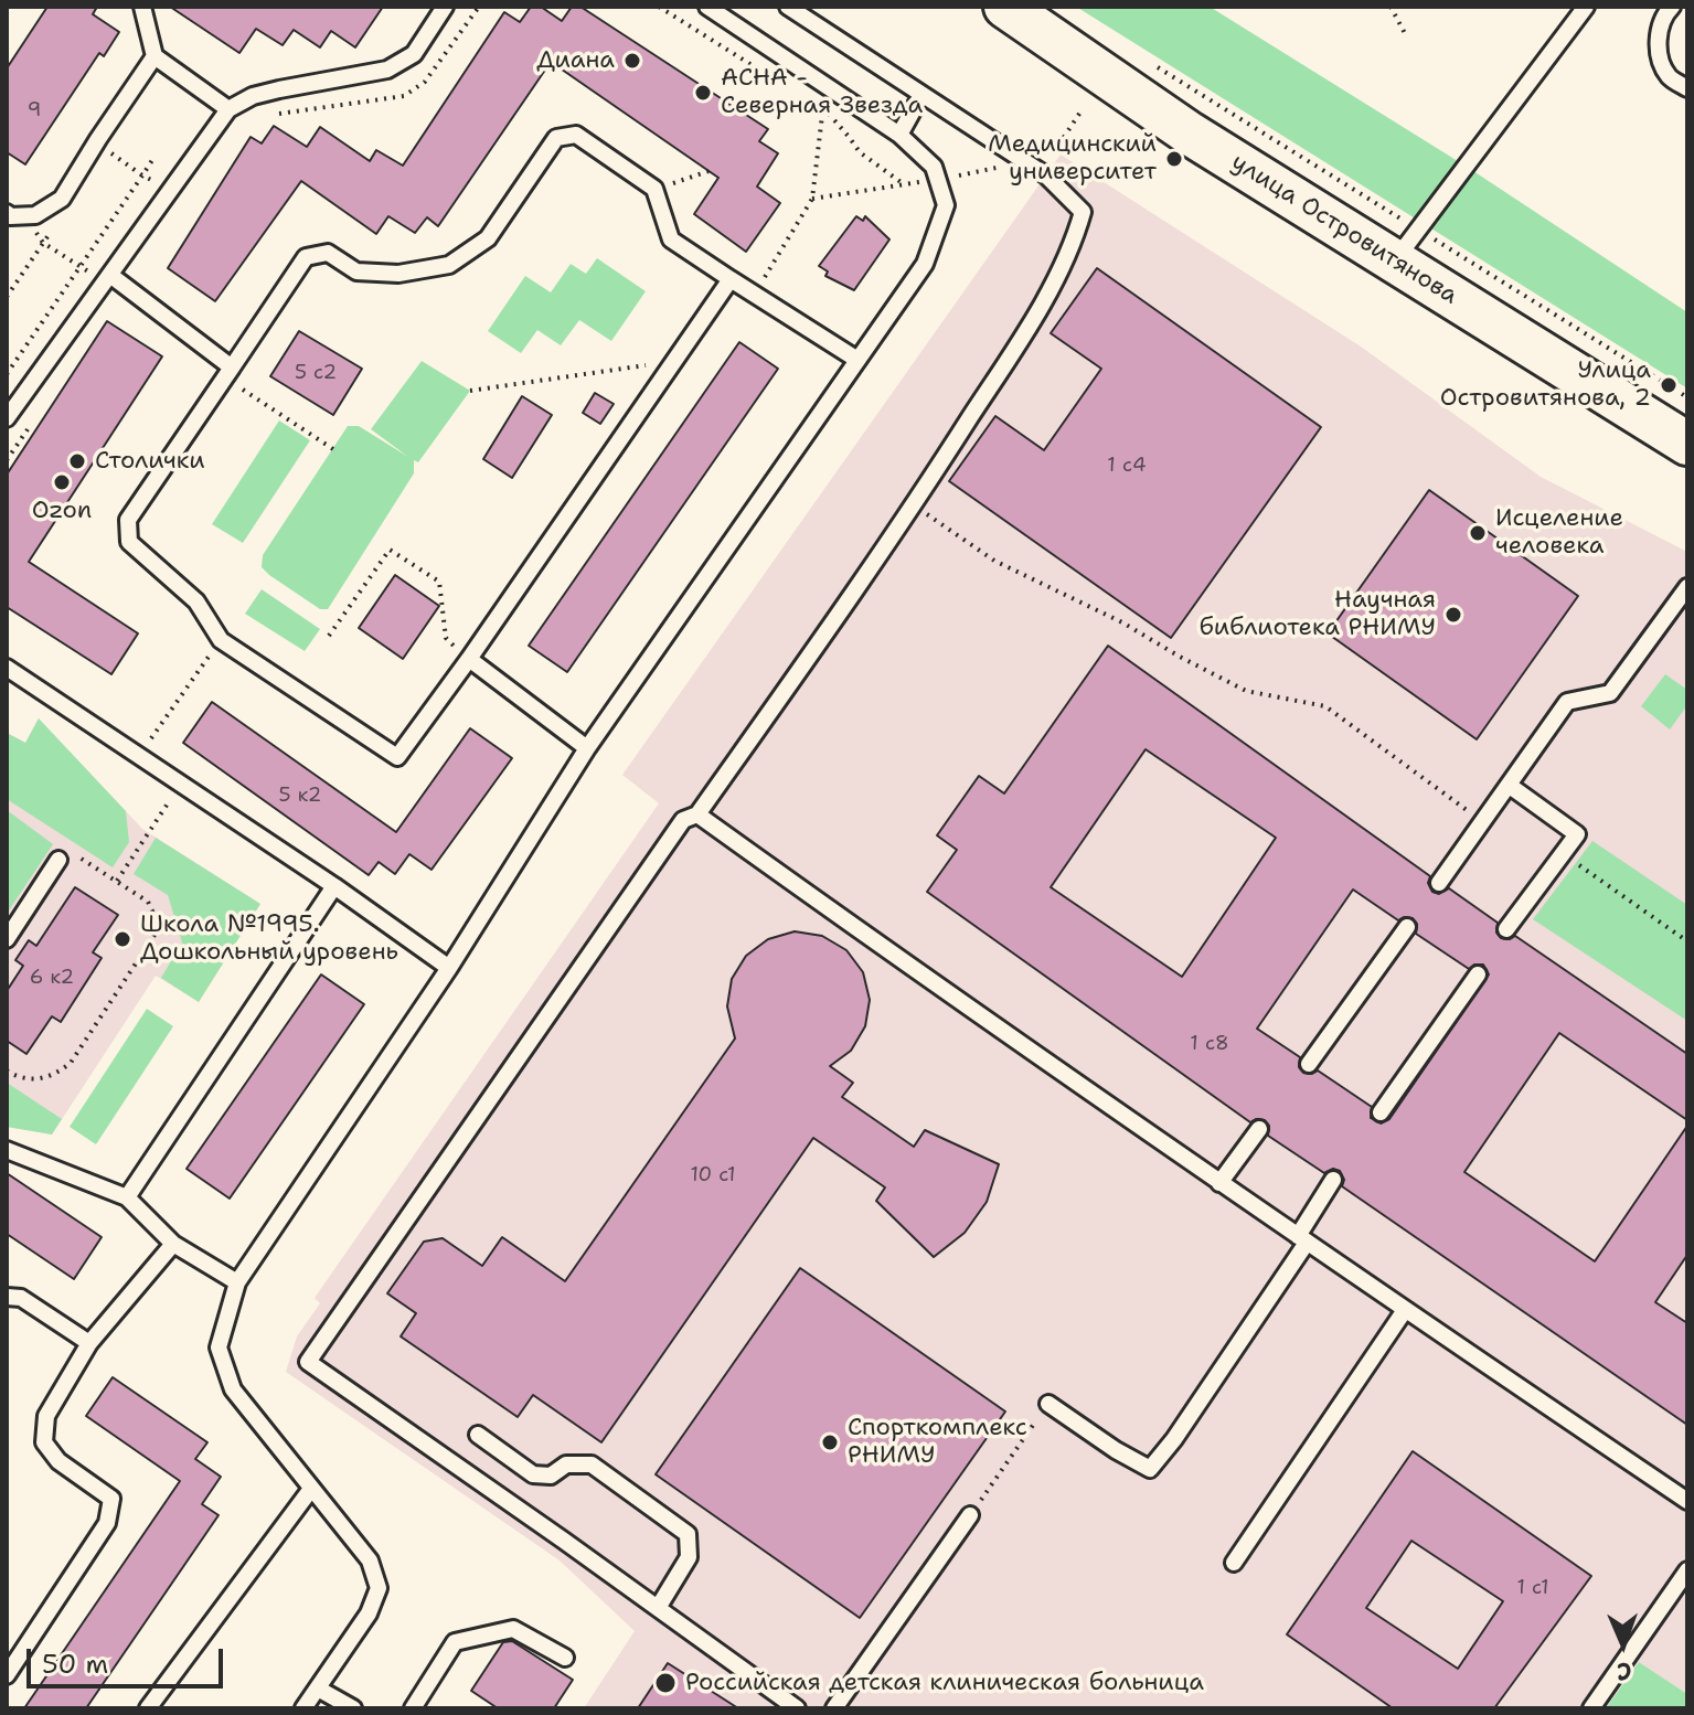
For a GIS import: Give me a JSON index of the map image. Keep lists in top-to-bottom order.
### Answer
{
  "streets": {
    "main road": ["улица Островитянова"]
  },
  "places": [
    "Диана",
    "АСНА - Северная Звезда",
    "Медицинский университет",
    "Улица Островитянова, 2",
    "Столички",
    "Ozon",
    "Исцеление человека",
    "Научная библиотека РНИМУ",
    "Школа №1995. Дошкольный уровень",
    "Спорткомплекс РНИМУ",
    "Российская детская клиническая больница"
  ],
  "house_numbers": [
    "9",
    "5 с2",
    "1 с4",
    "5 к2",
    "6 к2",
    "1 с8",
    "10 с1",
    "1 с1"
  ],
  "scale_bar": "50 m",
  "north": "bottom"
}
